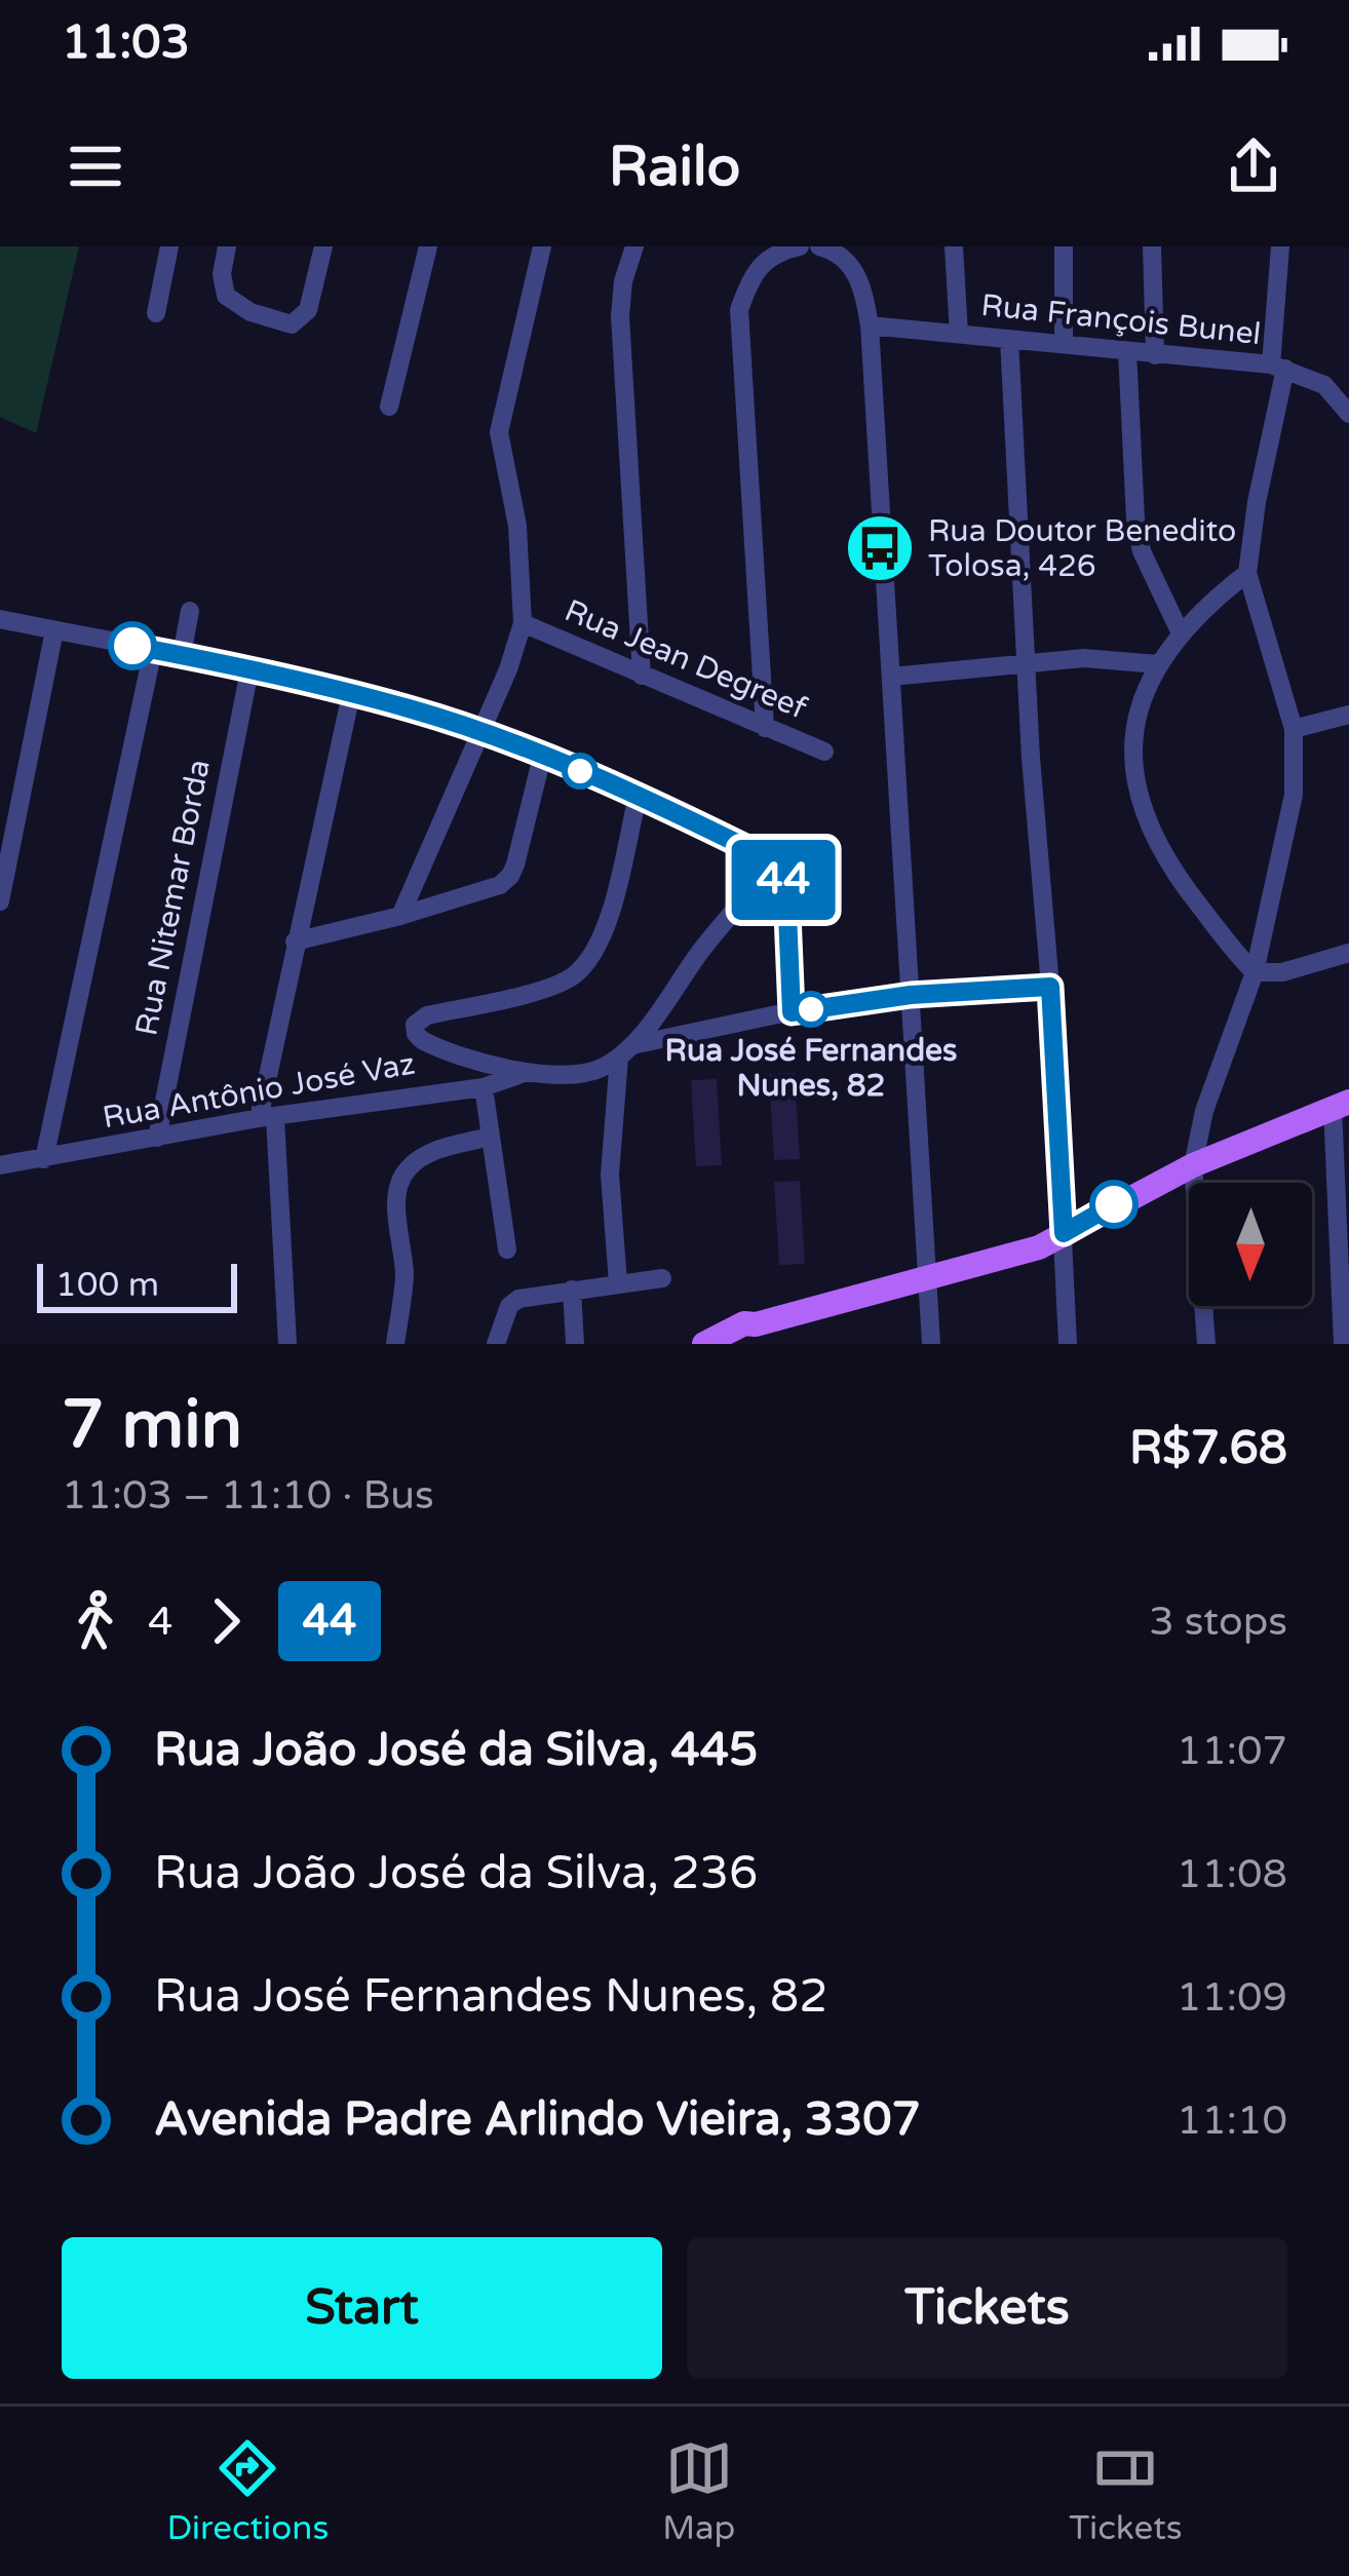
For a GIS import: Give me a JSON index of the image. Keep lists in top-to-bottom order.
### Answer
{
  "streets": {
    "street": [
      "Rua François Bunel",
      "Rua Jean Degreef",
      "Rua Nitemar Borda",
      "Rua Antônio José Vaz"
    ]
  },
  "crossings": [
    ["Rua Nitemar Borda", "Rua Antônio José Vaz"]
  ],
  "places": {
    "bus stop": ["Rua Doutor Benedito Tolosa, 426"],
    "other": ["Rua José Fernandes Nunes, 82"]
  },
  "lines": ["bus line 44"],
  "scale_bar": "100 m",
  "north": "bottom",
  "page": {
    "status": "11:03",
    "header": "Railo",
    "on_map": "44",
    "scale": "100 m",
    "heading": ["7 min", "11:03 – 11:10 · Bus", "R$7.68"],
    "legs": ["4", "44", "3 stops"],
    "list": [
      {
        "name": "Rua João José da Silva, 445",
        "value": "11:07"
      },
      {
        "name": "Rua João José da Silva, 236",
        "value": "11:08"
      },
      {
        "name": "Rua José Fernandes Nunes, 82",
        "value": "11:09"
      },
      {
        "name": "Avenida Padre Arlindo Vieira, 3307",
        "value": "11:10"
      }
    ],
    "buttons": ["Start", "Tickets"],
    "tabs": ["Directions", "Map", "Tickets"]
  }
}
